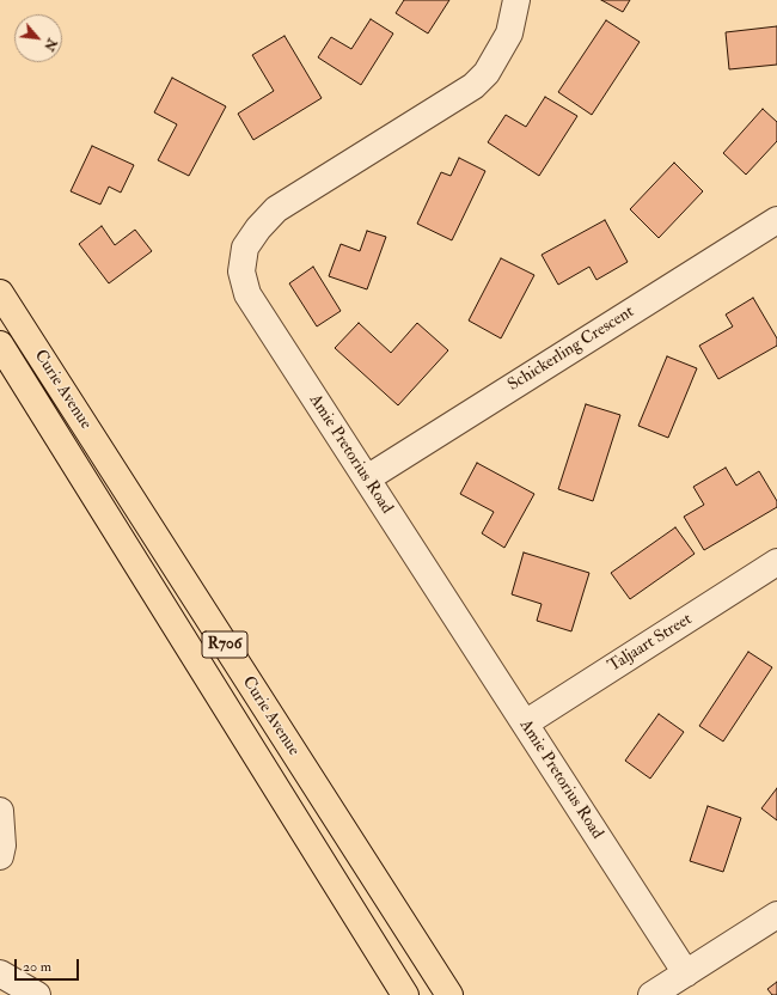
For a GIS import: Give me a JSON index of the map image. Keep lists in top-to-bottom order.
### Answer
{
  "streets": {
    "main road": ["Curie Avenue", "R706"],
    "street": ["Schickerling Crescent", "Amie Pretorius Road", "Taljaart Street"]
  },
  "crossings": [
    ["Schickerling Crescent", "Amie Pretorius Road"],
    ["Amie Pretorius Road", "Taljaart Street"]
  ],
  "scale_bar": "20 m",
  "north": "bottom right"
}
